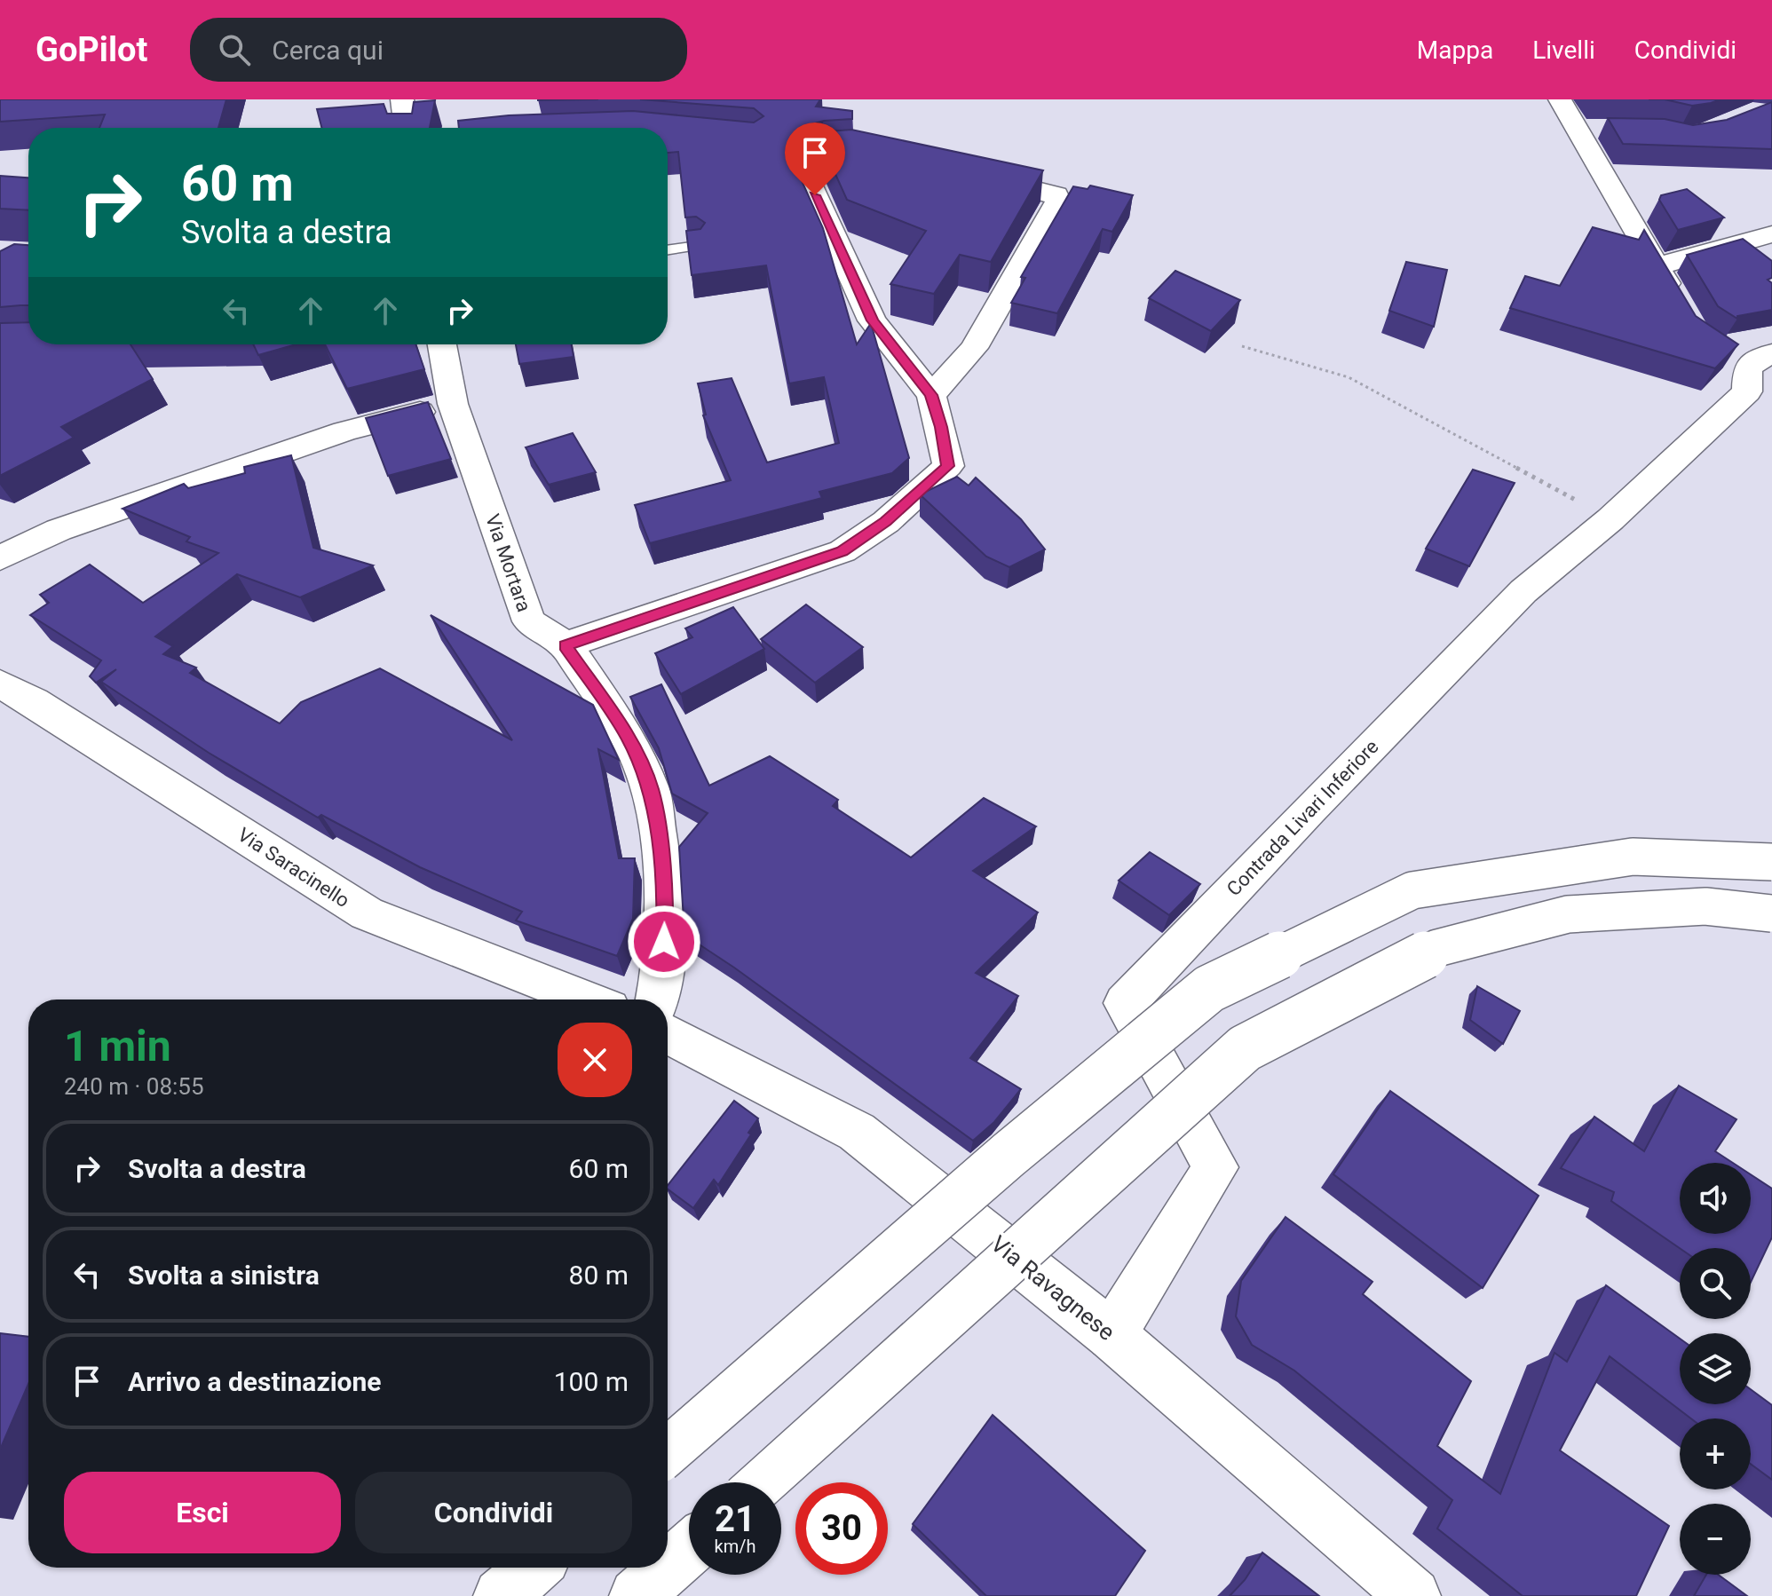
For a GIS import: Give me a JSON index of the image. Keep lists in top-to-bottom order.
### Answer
{
  "streets": {
    "main road": [
      "Via Mortara",
      "Contrada Livari Inferiore",
      "Via Saracinello",
      "Via Ravagnese"
    ]
  },
  "crossings": [
    ["Contrada Livari Inferiore", "Via Ravagnese"]
  ],
  "page": {
    "header": "GoPilot",
    "search": "Cerca qui",
    "nav": ["Mappa", "Livelli", "Condividi"],
    "turn": ["60 m", "Svolta a destra"],
    "heading": ["1 min", "240 m · 08:55"],
    "list": [
      {
        "name": "Svolta a destra",
        "value": "60 m"
      },
      {
        "name": "Svolta a sinistra",
        "value": "80 m"
      },
      {
        "name": "Arrivo a destinazione",
        "value": "100 m"
      }
    ],
    "map_buttons": ["+", "−"],
    "buttons": ["Esci", "Condividi"],
    "speed": "21 km/h",
    "limit": "30"
  }
}
